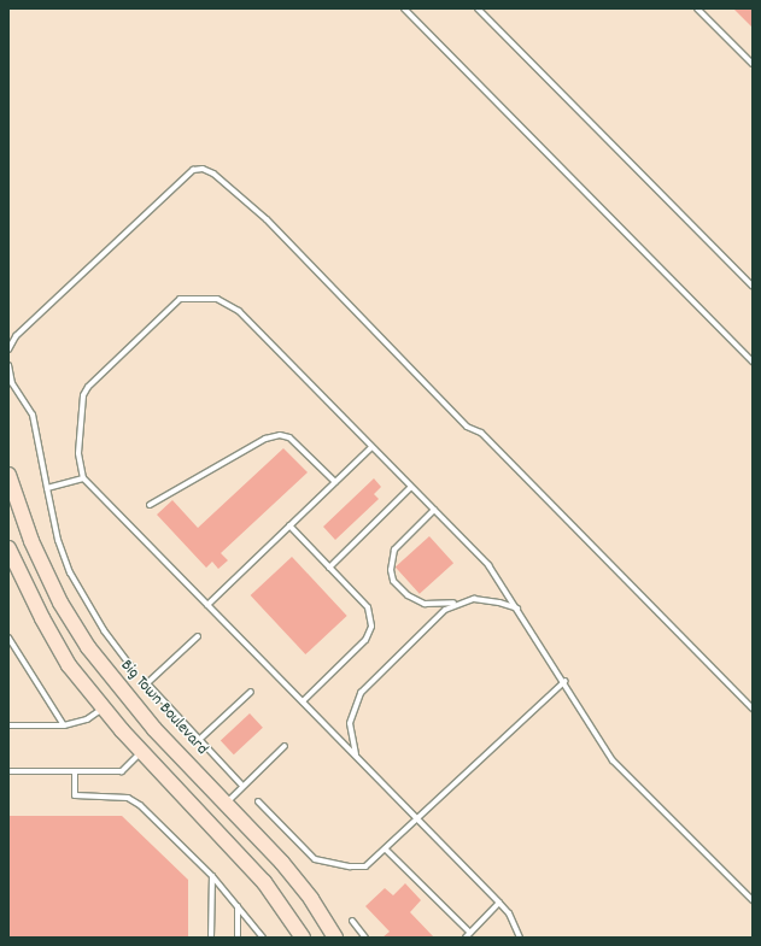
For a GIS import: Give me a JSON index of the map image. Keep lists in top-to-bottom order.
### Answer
{
  "streets": {
    "main road": ["Big Town Boulevard"]
  }
}
